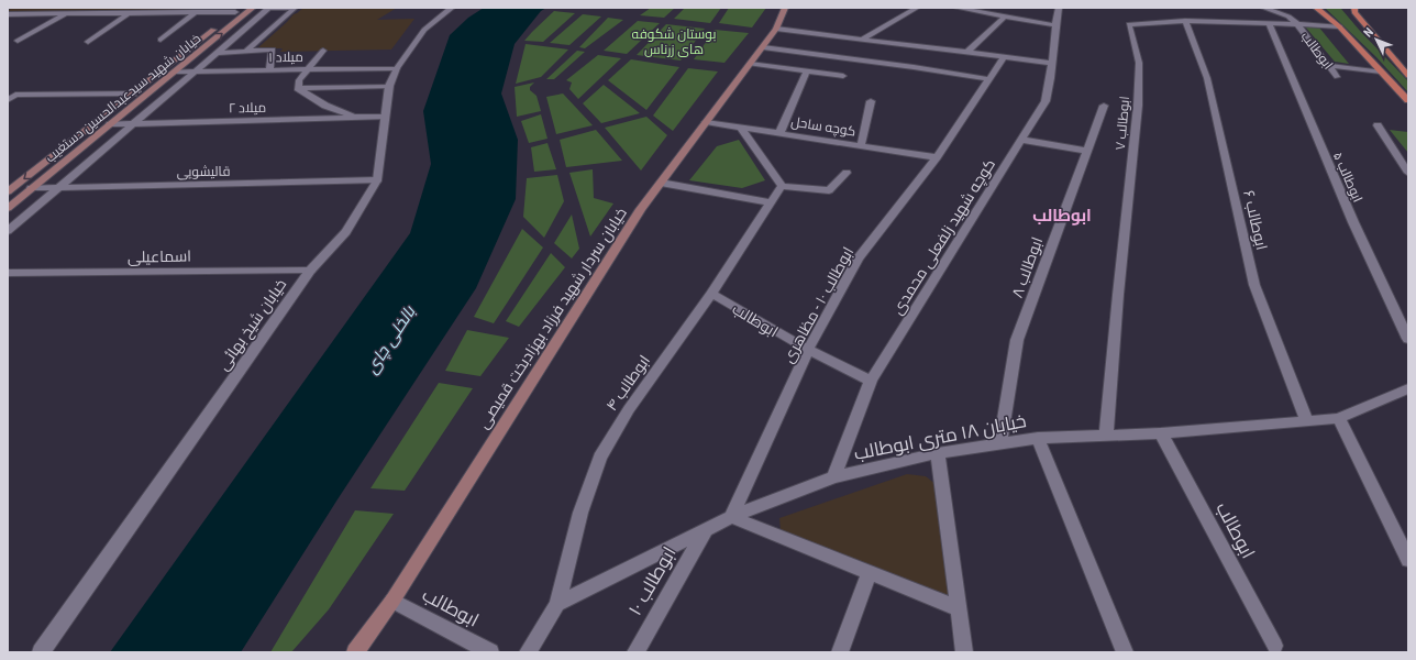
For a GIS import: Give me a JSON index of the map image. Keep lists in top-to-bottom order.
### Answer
{
  "streets": {
    "main road": ["خیابان شهید سیدعبدالحسین دستغیب", "خیابان سردار شهید فرزاد بهزاد‌بخت قمیصی"],
    "street": [
      "ابوطالب",
      "میلاد ۱",
      "میلاد ۲",
      "ابوطالب ۷",
      "کوچه ساحل",
      "قالیشویی",
      "ابوطالب ۵",
      "ابوطالب ۶",
      "کوچه شهید زلفعلی محمدی",
      "اسماعیلی",
      "ابوطالب ۸",
      "ابوطالب ۱۰ - مظاهری",
      "خیابان شیخ بهائی",
      "ابوطالب ۴",
      "خیابان ۱۸ متری ابوطالب",
      "ابوطالب ۱۰"
    ]
  },
  "crossings": [
    ["ابوطالب", "ابوطالب ۷"],
    ["ابوطالب", "کوچه شهید زلفعلی محمدی"],
    ["ابوطالب", "ابوطالب ۱۰ - مظاهری"],
    ["ابوطالب", "خیابان سردار شهید فرزاد بهزاد‌بخت قمیصی"],
    ["ابوطالب", "ابوطالب ۴"],
    ["ابوطالب", "خیابان ۱۸ متری ابوطالب"],
    ["میلاد ۱", "خیابان شهید سیدعبدالحسین دستغیب"],
    ["میلاد ۱", "خیابان شیخ بهائی"],
    ["خیابان شهید سیدعبدالحسین دستغیب", "میلاد ۲"],
    ["خیابان شهید سیدعبدالحسین دستغیب", "قالیشویی"],
    ["میلاد ۲", "خیابان شیخ بهائی"],
    ["ابوطالب ۷", "ابوطالب ۵"],
    ["ابوطالب ۷", "ابوطالب ۶"],
    ["ابوطالب ۷", "خیابان ۱۸ متری ابوطالب"],
    ["کوچه ساحل", "ابوطالب ۱۰ - مظاهری"],
    ["کوچه ساحل", "خیابان سردار شهید فرزاد بهزاد‌بخت قمیصی"],
    ["قالیشویی", "خیابان شیخ بهائی"],
    ["ابوطالب ۶", "خیابان ۱۸ متری ابوطالب"],
    ["کوچه شهید زلفعلی محمدی", "خیابان ۱۸ متری ابوطالب"],
    ["اسماعیلی", "خیابان شیخ بهائی"],
    ["ابوطالب ۸", "خیابان ۱۸ متری ابوطالب"],
    ["ابوطالب ۱۰ - مظاهری", "خیابان ۱۸ متری ابوطالب"],
    ["ابوطالب ۴", "خیابان ۱۸ متری ابوطالب"],
    ["خیابان ۱۸ متری ابوطالب", "ابوطالب ۱۰"]
  ],
  "districts": ["ابوطالب"],
  "water": ["بالخلی چای"],
  "parks": ["بوستان شکوفه های زرناس"],
  "north": "top left"
}
